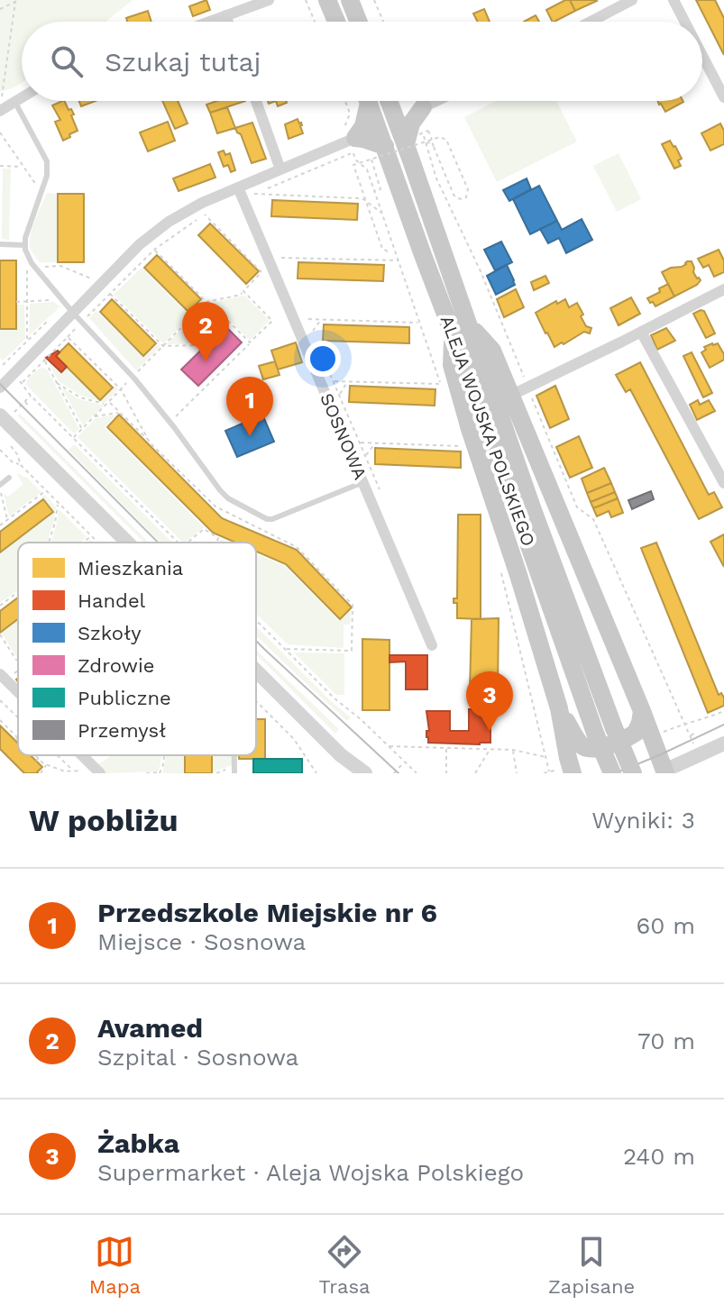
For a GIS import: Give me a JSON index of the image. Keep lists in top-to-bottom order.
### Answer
{
  "streets": {
    "main road": ["ALEJA WOJSKA POLSKIEGO"],
    "street": ["SOSNOWA"]
  },
  "legend": [
    "Mieszkania",
    "Handel",
    "Szkoły",
    "Zdrowie",
    "Publiczne",
    "Przemysł"
  ],
  "page": {
    "search": "Szukaj tutaj",
    "pins": ["2", "1", "3"],
    "heading": ["W pobliżu", "Wyniki: 3"],
    "list": [
      {
        "mark": "1",
        "name": "Przedszkole Miejskie nr 6",
        "note": "Miejsce · Sosnowa",
        "value": "60 m"
      },
      {
        "mark": "2",
        "name": "Avamed",
        "note": "Szpital · Sosnowa",
        "value": "70 m"
      },
      {
        "mark": "3",
        "name": "Żabka",
        "note": "Supermarket · Aleja Wojska Polskiego",
        "value": "240 m"
      }
    ],
    "nav": ["Mapa", "Trasa", "Zapisane"]
  }
}
